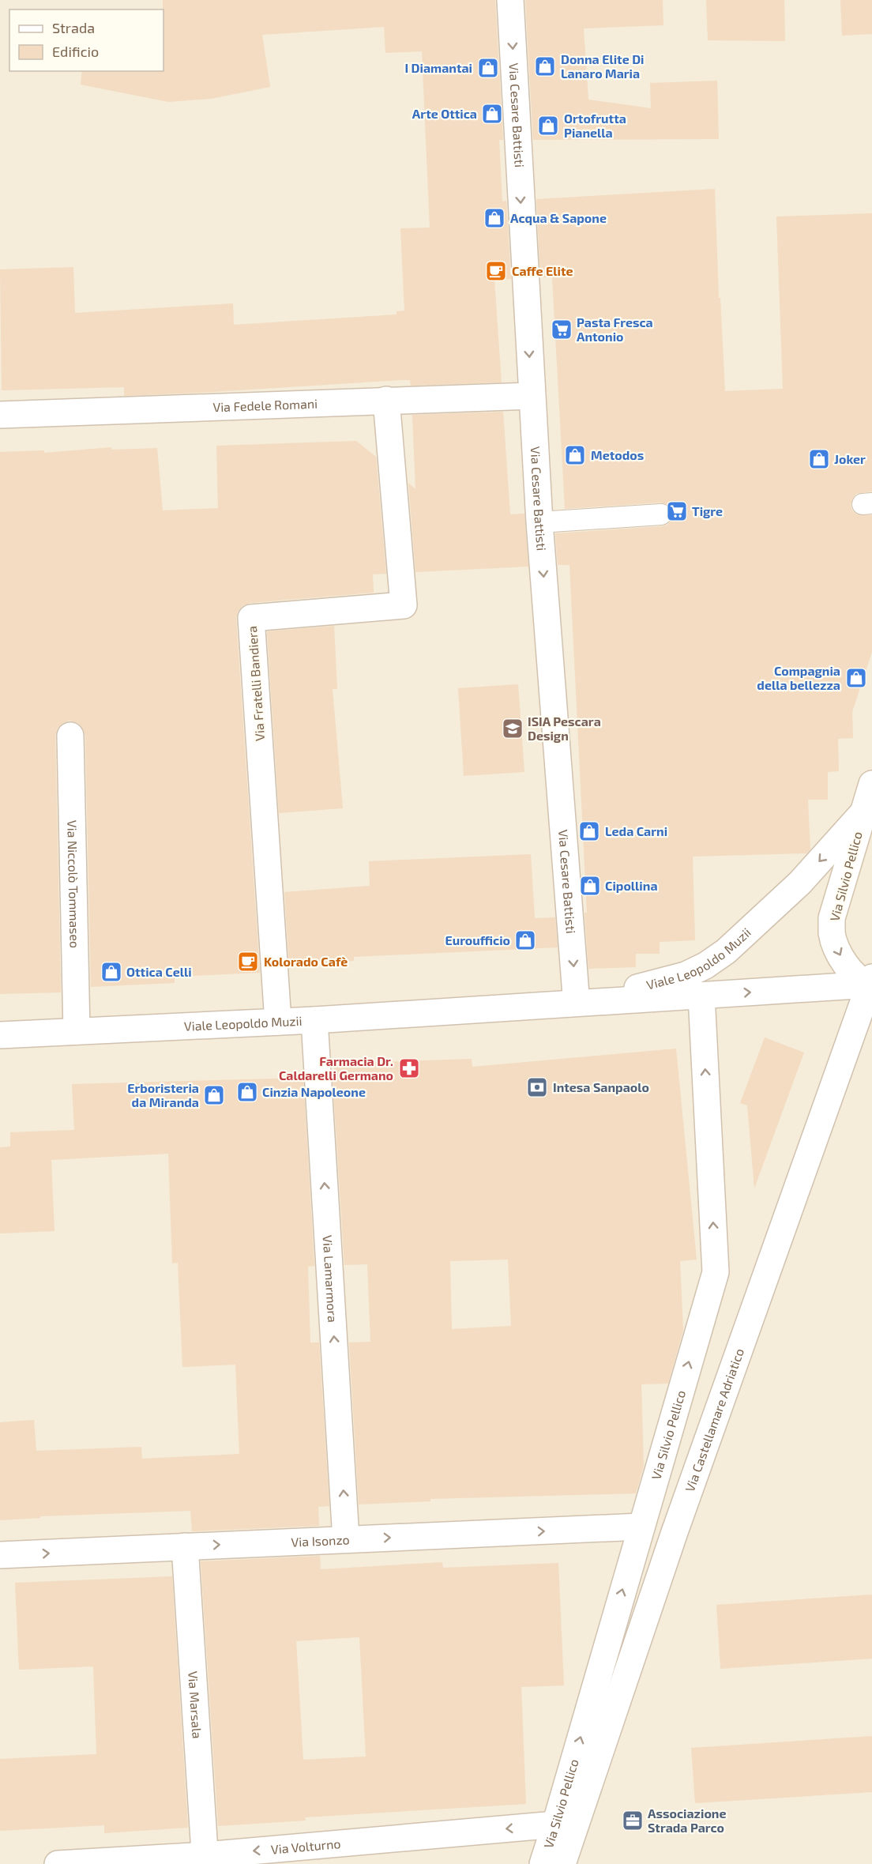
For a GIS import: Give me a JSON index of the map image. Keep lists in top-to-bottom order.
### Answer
{
  "streets": {
    "street": [
      "Via Cesare Battisti",
      "Via Fedele Romani",
      "Via Fratelli Bandiera",
      "Via Silvio Pellico",
      "Via Niccolò Tommaseo",
      "Viale Leopoldo Muzii",
      "Via Lamarmora",
      "Via Castellamare Adriatico",
      "Via Isonzo",
      "Via Marsala",
      "Via Volturno"
    ]
  },
  "crossings": [
    ["Via Cesare Battisti", "Via Fedele Romani"],
    ["Via Cesare Battisti", "Viale Leopoldo Muzii"],
    ["Via Fedele Romani", "Via Fratelli Bandiera"],
    ["Via Fratelli Bandiera", "Viale Leopoldo Muzii"],
    ["Via Silvio Pellico", "Viale Leopoldo Muzii"],
    ["Via Silvio Pellico", "Via Castellamare Adriatico"],
    ["Via Silvio Pellico", "Via Isonzo"],
    ["Via Silvio Pellico", "Via Volturno"],
    ["Via Niccolò Tommaseo", "Viale Leopoldo Muzii"],
    ["Viale Leopoldo Muzii", "Via Lamarmora"],
    ["Viale Leopoldo Muzii", "Via Castellamare Adriatico"],
    ["Via Lamarmora", "Via Isonzo"],
    ["Via Isonzo", "Via Marsala"],
    ["Via Marsala", "Via Volturno"]
  ],
  "one_way": [
    "Via Cesare Battisti",
    "Via Lamarmora",
    "Via Isonzo",
    "Via Volturno"
  ],
  "places": {
    "shop": [
      "Donna Elite Di Lanaro Maria",
      "I Diamantai",
      "Arte Ottica",
      "Ortofrutta Pianella",
      "Acqua & Sapone",
      "Metodos",
      "Joker",
      "Compagnia della bellezza",
      "Leda Carni",
      "Cipollina",
      "Euroufficio",
      "Ottica Celli",
      "Cinzia Napoleone",
      "Erboristeria da Miranda"
    ],
    "cafe": ["Caffe Elite", "Kolorado Cafè"],
    "supermarket": ["Pasta Fresca Antonio", "Tigre"],
    "school or university": ["ISIA Pescara Design"],
    "pharmacy": ["Farmacia Dr. Caldarelli Germano"],
    "bank": ["Intesa Sanpaolo"],
    "office": ["Associazione Strada Parco"]
  },
  "legend": ["Strada", "Edificio"]
}
